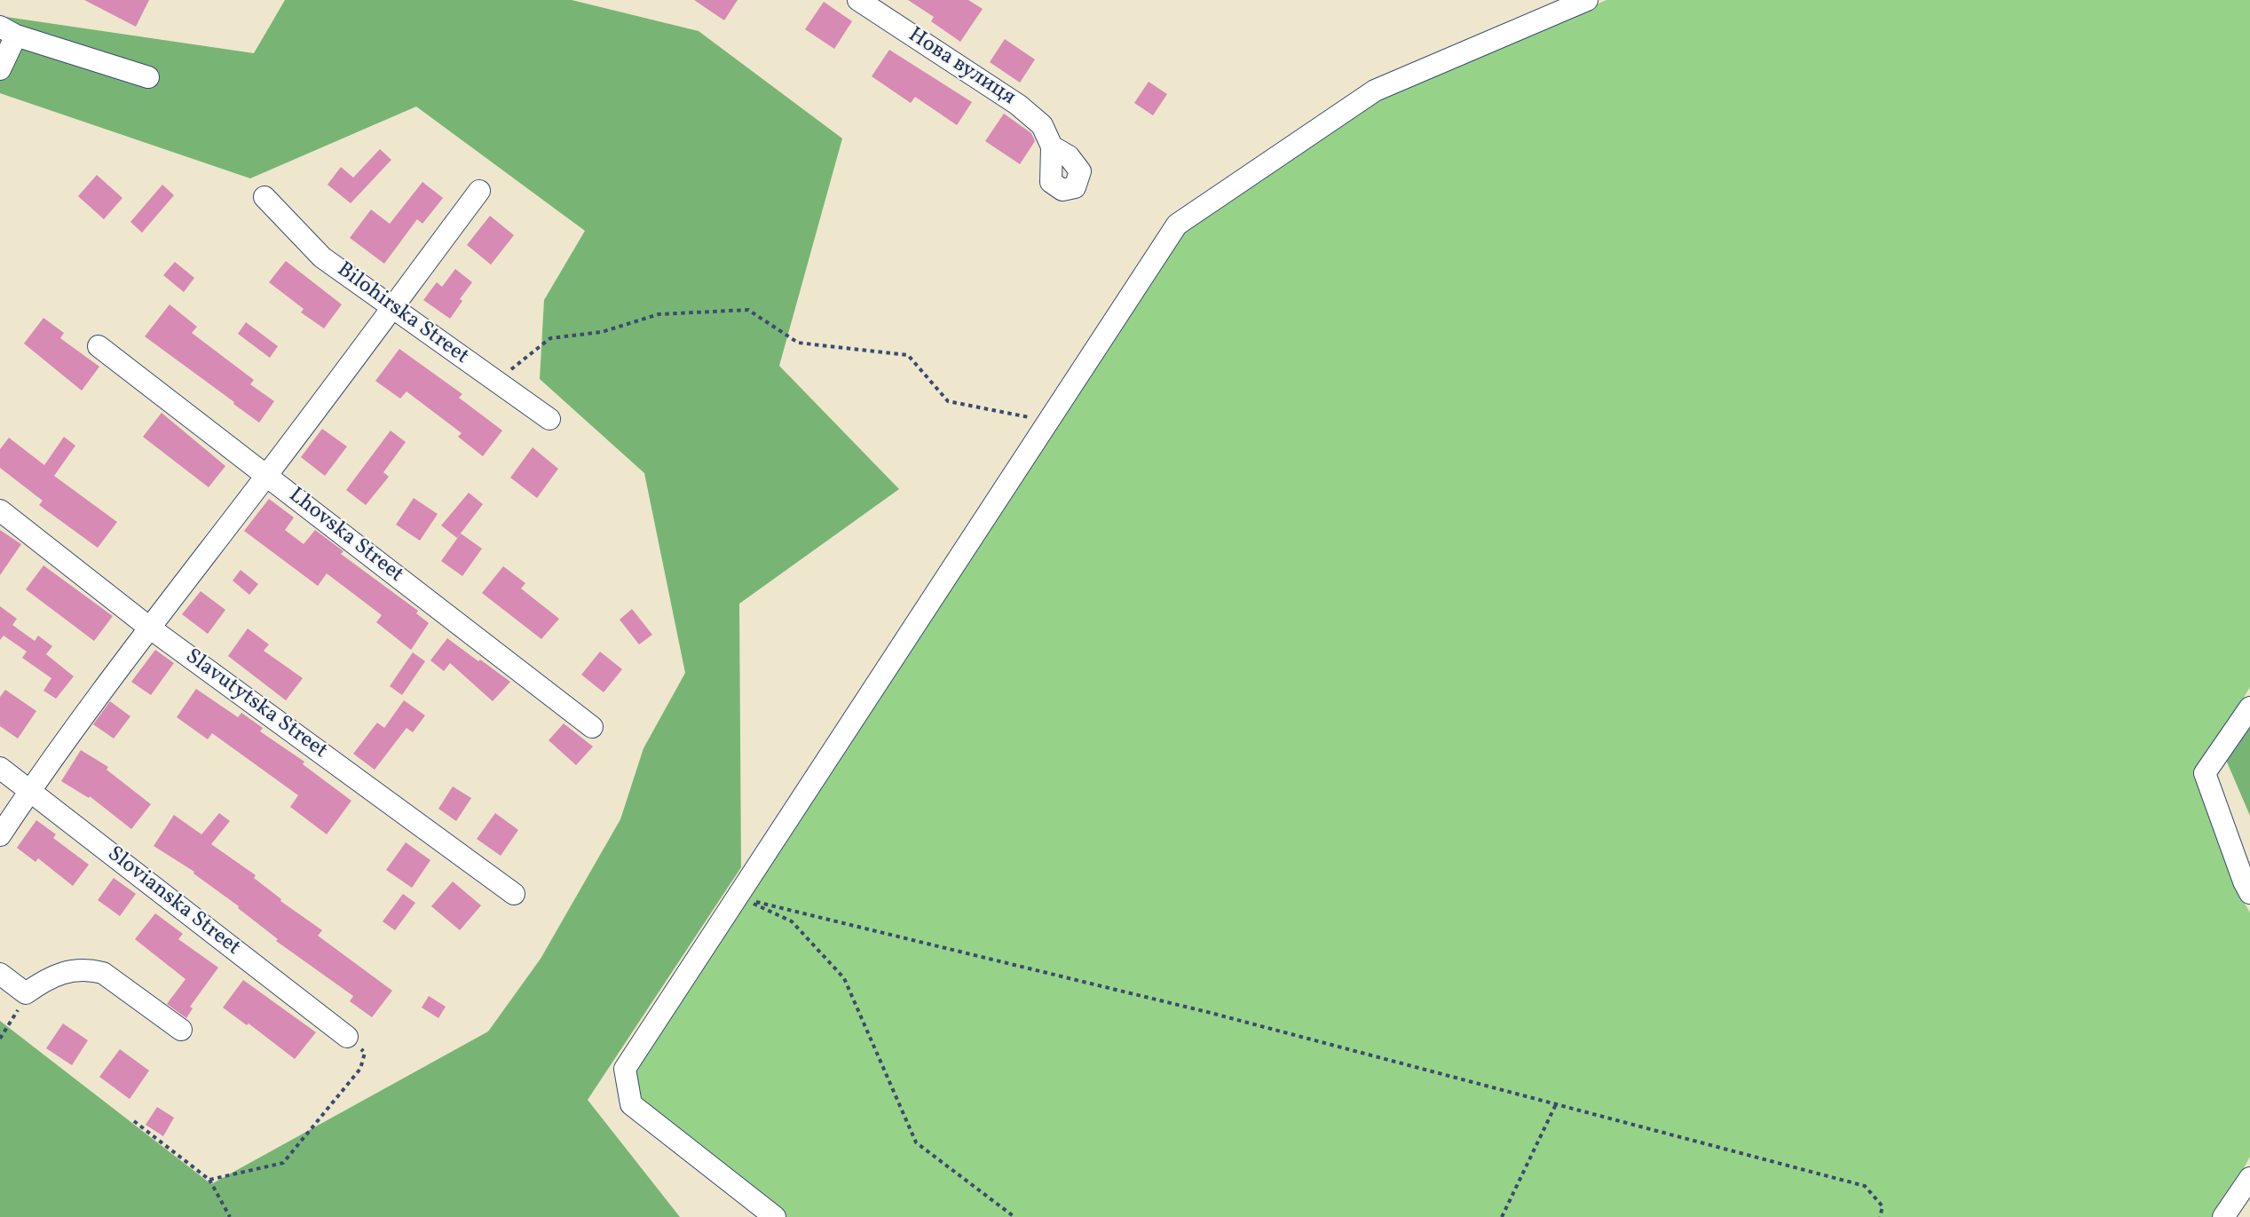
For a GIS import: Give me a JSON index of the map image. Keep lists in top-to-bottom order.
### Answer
{
  "streets": {
    "street": [
      "Нова вулиця",
      "Bilohirska Street",
      "Lhovska Street",
      "Slavutytska Street",
      "Slovianska Street"
    ]
  }
}
